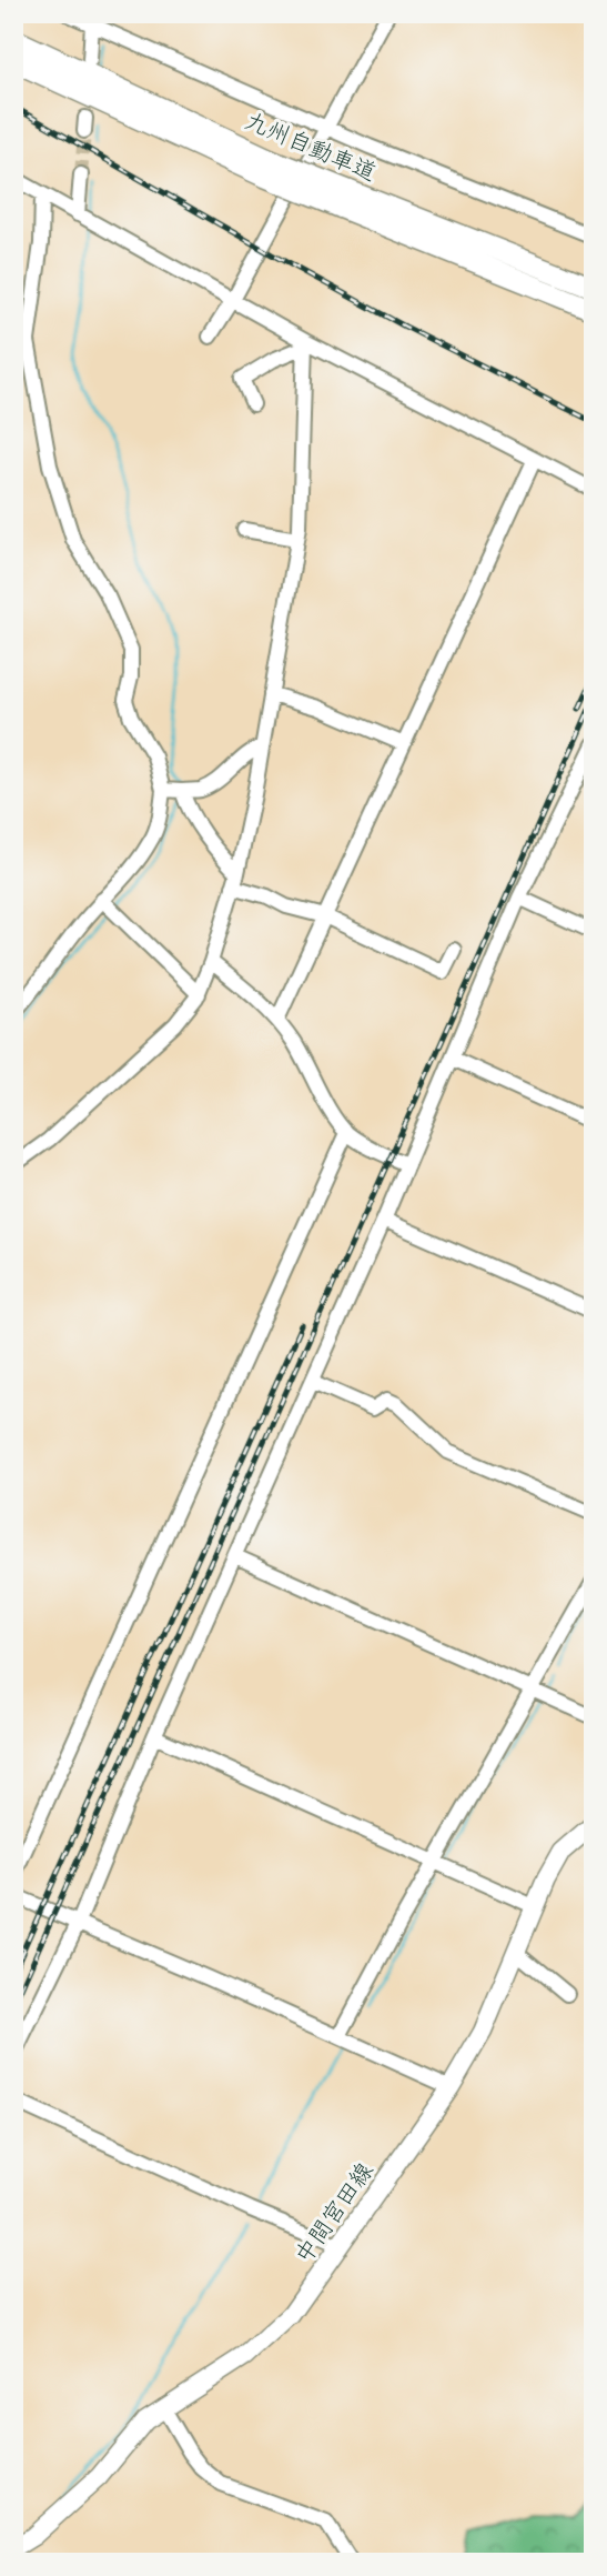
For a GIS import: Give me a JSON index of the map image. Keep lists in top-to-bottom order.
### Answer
{
  "streets": {
    "highway": ["九州自動車道"],
    "main road": ["中間宮田線"]
  }
}
